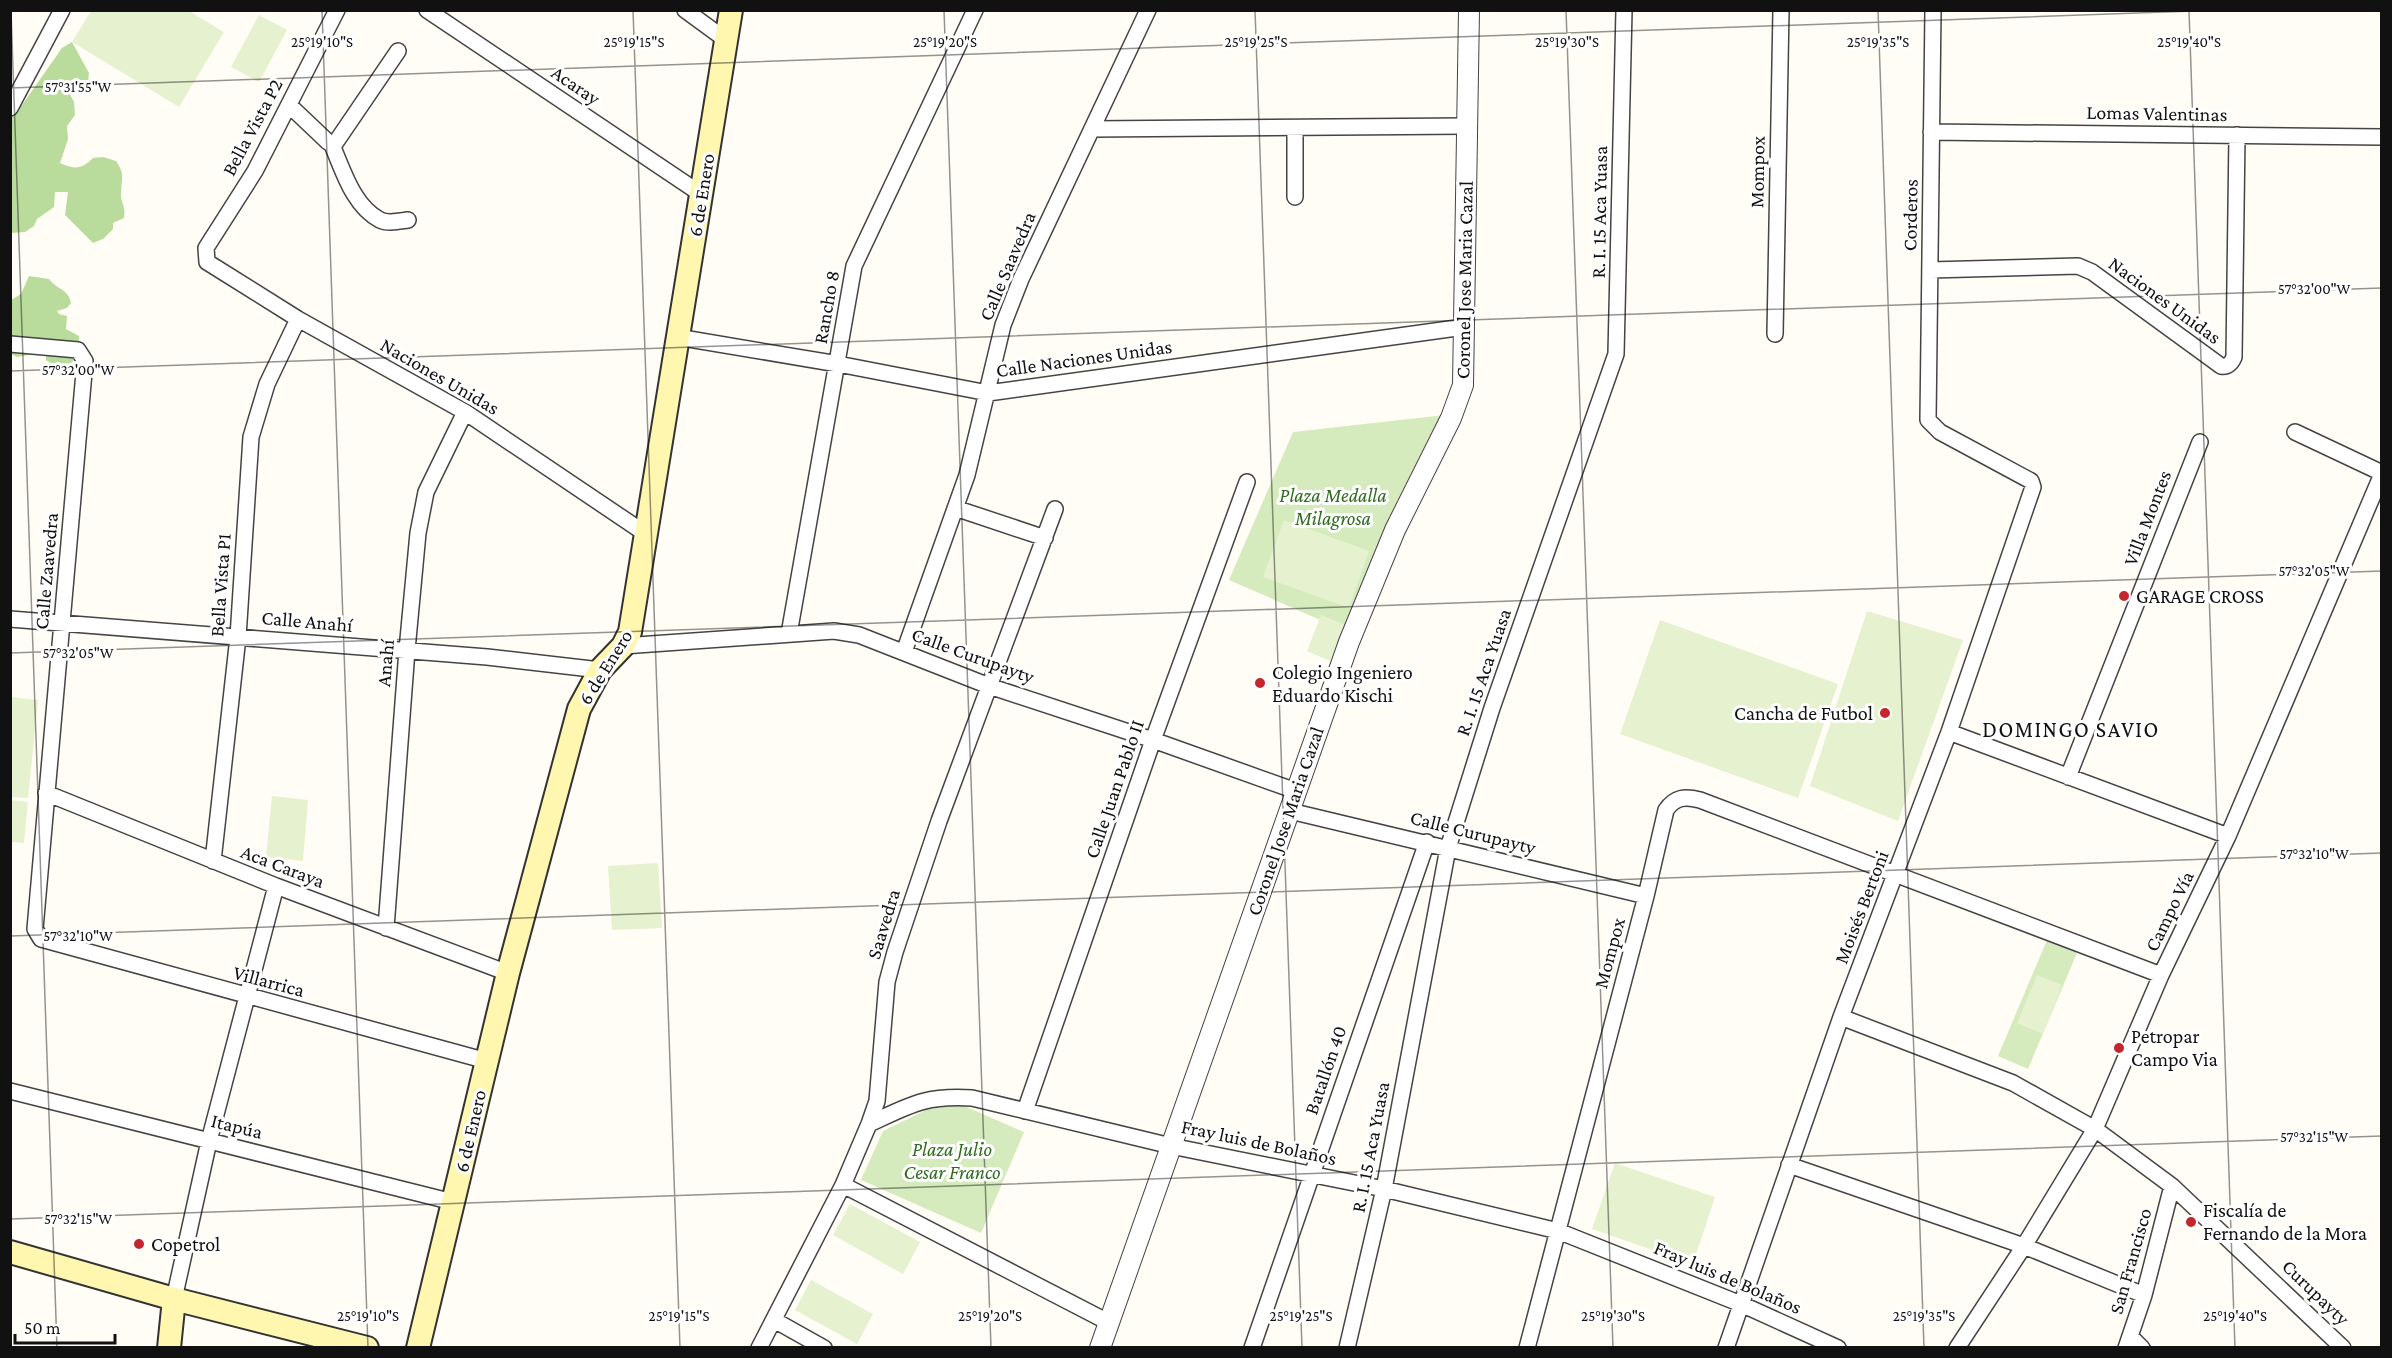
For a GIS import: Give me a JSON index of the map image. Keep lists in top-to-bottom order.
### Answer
{
  "streets": {
    "main road": ["6 de Enero"],
    "street": [
      "Acaray",
      "Lomas Valentinas",
      "Bella Vista P2",
      "Mompox",
      "R. I. 15 Aca Yuasa",
      "Corderos",
      "Calle Saavedra",
      "Coronel Jose Maria Cazal",
      "Naciones Unidas",
      "Rancho 8",
      "Calle Naciones Unidas",
      "Villa Montes",
      "Calle Zaavedra",
      "Bella Vista P1",
      "Calle Anahí",
      "Calle Curupayty",
      "Anahí",
      "Calle Juan Pablo II",
      "Aca Caraya",
      "Moisés Bertoni",
      "Campo Vía",
      "Saavedra",
      "Villarrica",
      "Batallón 40",
      "Itapúa",
      "Fray luis de Bolaños",
      "San Francisco",
      "Curupayty"
    ]
  },
  "crossings": [
    ["Acaray", "6 de Enero"],
    ["Lomas Valentinas", "Corderos"],
    ["Lomas Valentinas", "Naciones Unidas"],
    ["Bella Vista P2", "Naciones Unidas"],
    ["Mompox", "Calle Curupayty"],
    ["Mompox", "Moisés Bertoni"],
    ["Mompox", "Campo Vía"],
    ["Mompox", "Fray luis de Bolaños"],
    ["6 de Enero", "Naciones Unidas"],
    ["6 de Enero", "Calle Naciones Unidas"],
    ["6 de Enero", "Calle Anahí"],
    ["6 de Enero", "Calle Curupayty"],
    ["6 de Enero", "Aca Caraya"],
    ["6 de Enero", "Villarrica"],
    ["6 de Enero", "Itapúa"],
    ["R. I. 15 Aca Yuasa", "Calle Curupayty"],
    ["R. I. 15 Aca Yuasa", "Fray luis de Bolaños"],
    ["Corderos", "Naciones Unidas"],
    ["Corderos", "Moisés Bertoni"],
    ["Calle Saavedra", "Calle Naciones Unidas"],
    ["Calle Saavedra", "Calle Curupayty"],
    ["Coronel Jose Maria Cazal", "Calle Naciones Unidas"],
    ["Coronel Jose Maria Cazal", "Calle Curupayty"],
    ["Coronel Jose Maria Cazal", "Fray luis de Bolaños"],
    ["Naciones Unidas", "Bella Vista P1"],
    ["Naciones Unidas", "Anahí"],
    ["Rancho 8", "Calle Naciones Unidas"],
    ["Rancho 8", "Calle Curupayty"],
    ["Calle Zaavedra", "Calle Anahí"],
    ["Calle Zaavedra", "Aca Caraya"],
    ["Calle Zaavedra", "Villarrica"],
    ["Bella Vista P1", "Calle Anahí"],
    ["Bella Vista P1", "Aca Caraya"],
    ["Calle Anahí", "Anahí"],
    ["Calle Curupayty", "Calle Juan Pablo II"],
    ["Calle Curupayty", "Saavedra"],
    ["Calle Curupayty", "Batallón 40"],
    ["Anahí", "Aca Caraya"],
    ["Calle Juan Pablo II", "Fray luis de Bolaños"],
    ["Moisés Bertoni", "Fray luis de Bolaños"],
    ["Moisés Bertoni", "Curupayty"],
    ["Campo Vía", "Curupayty"],
    ["Saavedra", "Fray luis de Bolaños"],
    ["Batallón 40", "Fray luis de Bolaños"],
    ["San Francisco", "Curupayty"]
  ],
  "districts": ["DOMINGO SAVIO"],
  "parks": ["Plaza Medalla Milagrosa", "Plaza Julio Cesar Franco"],
  "places": [
    "GARAGE CROSS",
    "Colegio Ingeniero Eduardo Kischi",
    "Cancha de Futbol",
    "Petropar Campo Via",
    "Fiscalía de Fernando de la Mora",
    "Copetrol"
  ],
  "scale_bar": "50 m",
  "coordinates": [
    "25°19'10\"S",
    "25°19'15\"S",
    "25°19'20\"S",
    "25°19'25\"S",
    "25°19'30\"S",
    "25°19'35\"S",
    "25°19'40\"S",
    "57°31'55\"W",
    "57°32'00\"W",
    "57°32'05\"W",
    "57°32'10\"W",
    "57°32'15\"W"
  ]
}
